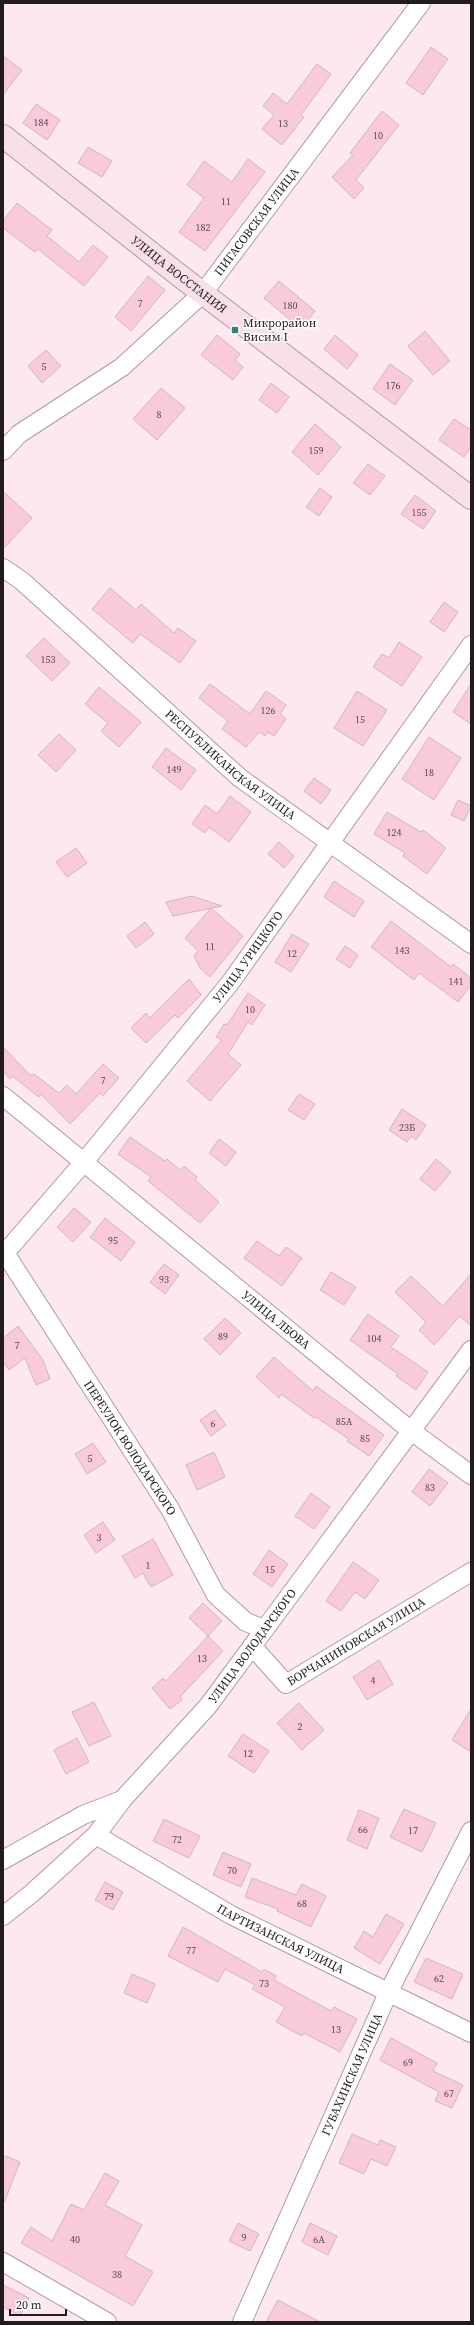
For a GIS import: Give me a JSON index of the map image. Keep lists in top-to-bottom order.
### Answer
{
  "streets": {
    "street": [
      "ПИГАСОВСКАЯ УЛИЦА",
      "УЛИЦА ВОССТАНИЯ",
      "РЕСПУБЛИКАНСКАЯ УЛИЦА",
      "УЛИЦА УРИЦКОГО",
      "УЛИЦА ЛБОВА",
      "ПЕРЕУЛОК ВОЛОДАРСКОГО",
      "БОРЧАНИНОВСКАЯ УЛИЦА",
      "УЛИЦА ВОЛОДАРСКОГО",
      "ПАРТИЗАНСКАЯ УЛИЦА",
      "ГУБАХИНСКАЯ УЛИЦА"
    ]
  },
  "crossings": [
    ["ПИГАСОВСКАЯ УЛИЦА", "УЛИЦА ВОССТАНИЯ"],
    ["РЕСПУБЛИКАНСКАЯ УЛИЦА", "УЛИЦА УРИЦКОГО"],
    ["УЛИЦА УРИЦКОГО", "УЛИЦА ЛБОВА"],
    ["УЛИЦА УРИЦКОГО", "ПЕРЕУЛОК ВОЛОДАРСКОГО"],
    ["УЛИЦА ЛБОВА", "УЛИЦА ВОЛОДАРСКОГО"],
    ["ПЕРЕУЛОК ВОЛОДАРСКОГО", "УЛИЦА ВОЛОДАРСКОГО"],
    ["БОРЧАНИНОВСКАЯ УЛИЦА", "УЛИЦА ВОЛОДАРСКОГО"],
    ["УЛИЦА ВОЛОДАРСКОГО", "ПАРТИЗАНСКАЯ УЛИЦА"],
    ["ПАРТИЗАНСКАЯ УЛИЦА", "ГУБАХИНСКАЯ УЛИЦА"]
  ],
  "places": {
    "transit": ["Микрорайон Висим I"]
  },
  "house_numbers": [
    "184",
    "13",
    "10",
    "11",
    "182",
    "7",
    "180",
    "5",
    "176",
    "8",
    "159",
    "155",
    "153",
    "126",
    "15",
    "149",
    "18",
    "124",
    "11",
    "143",
    "12",
    "141",
    "10",
    "7",
    "23Б",
    "95",
    "93",
    "89",
    "104",
    "7",
    "85А",
    "6",
    "85",
    "5",
    "83",
    "3",
    "1",
    "15",
    "13",
    "4",
    "2",
    "12",
    "66",
    "17",
    "72",
    "70",
    "79",
    "68",
    "77",
    "62",
    "73",
    "13",
    "69",
    "67",
    "9",
    "40",
    "6А",
    "38"
  ],
  "scale_bar": "20 m"
}
